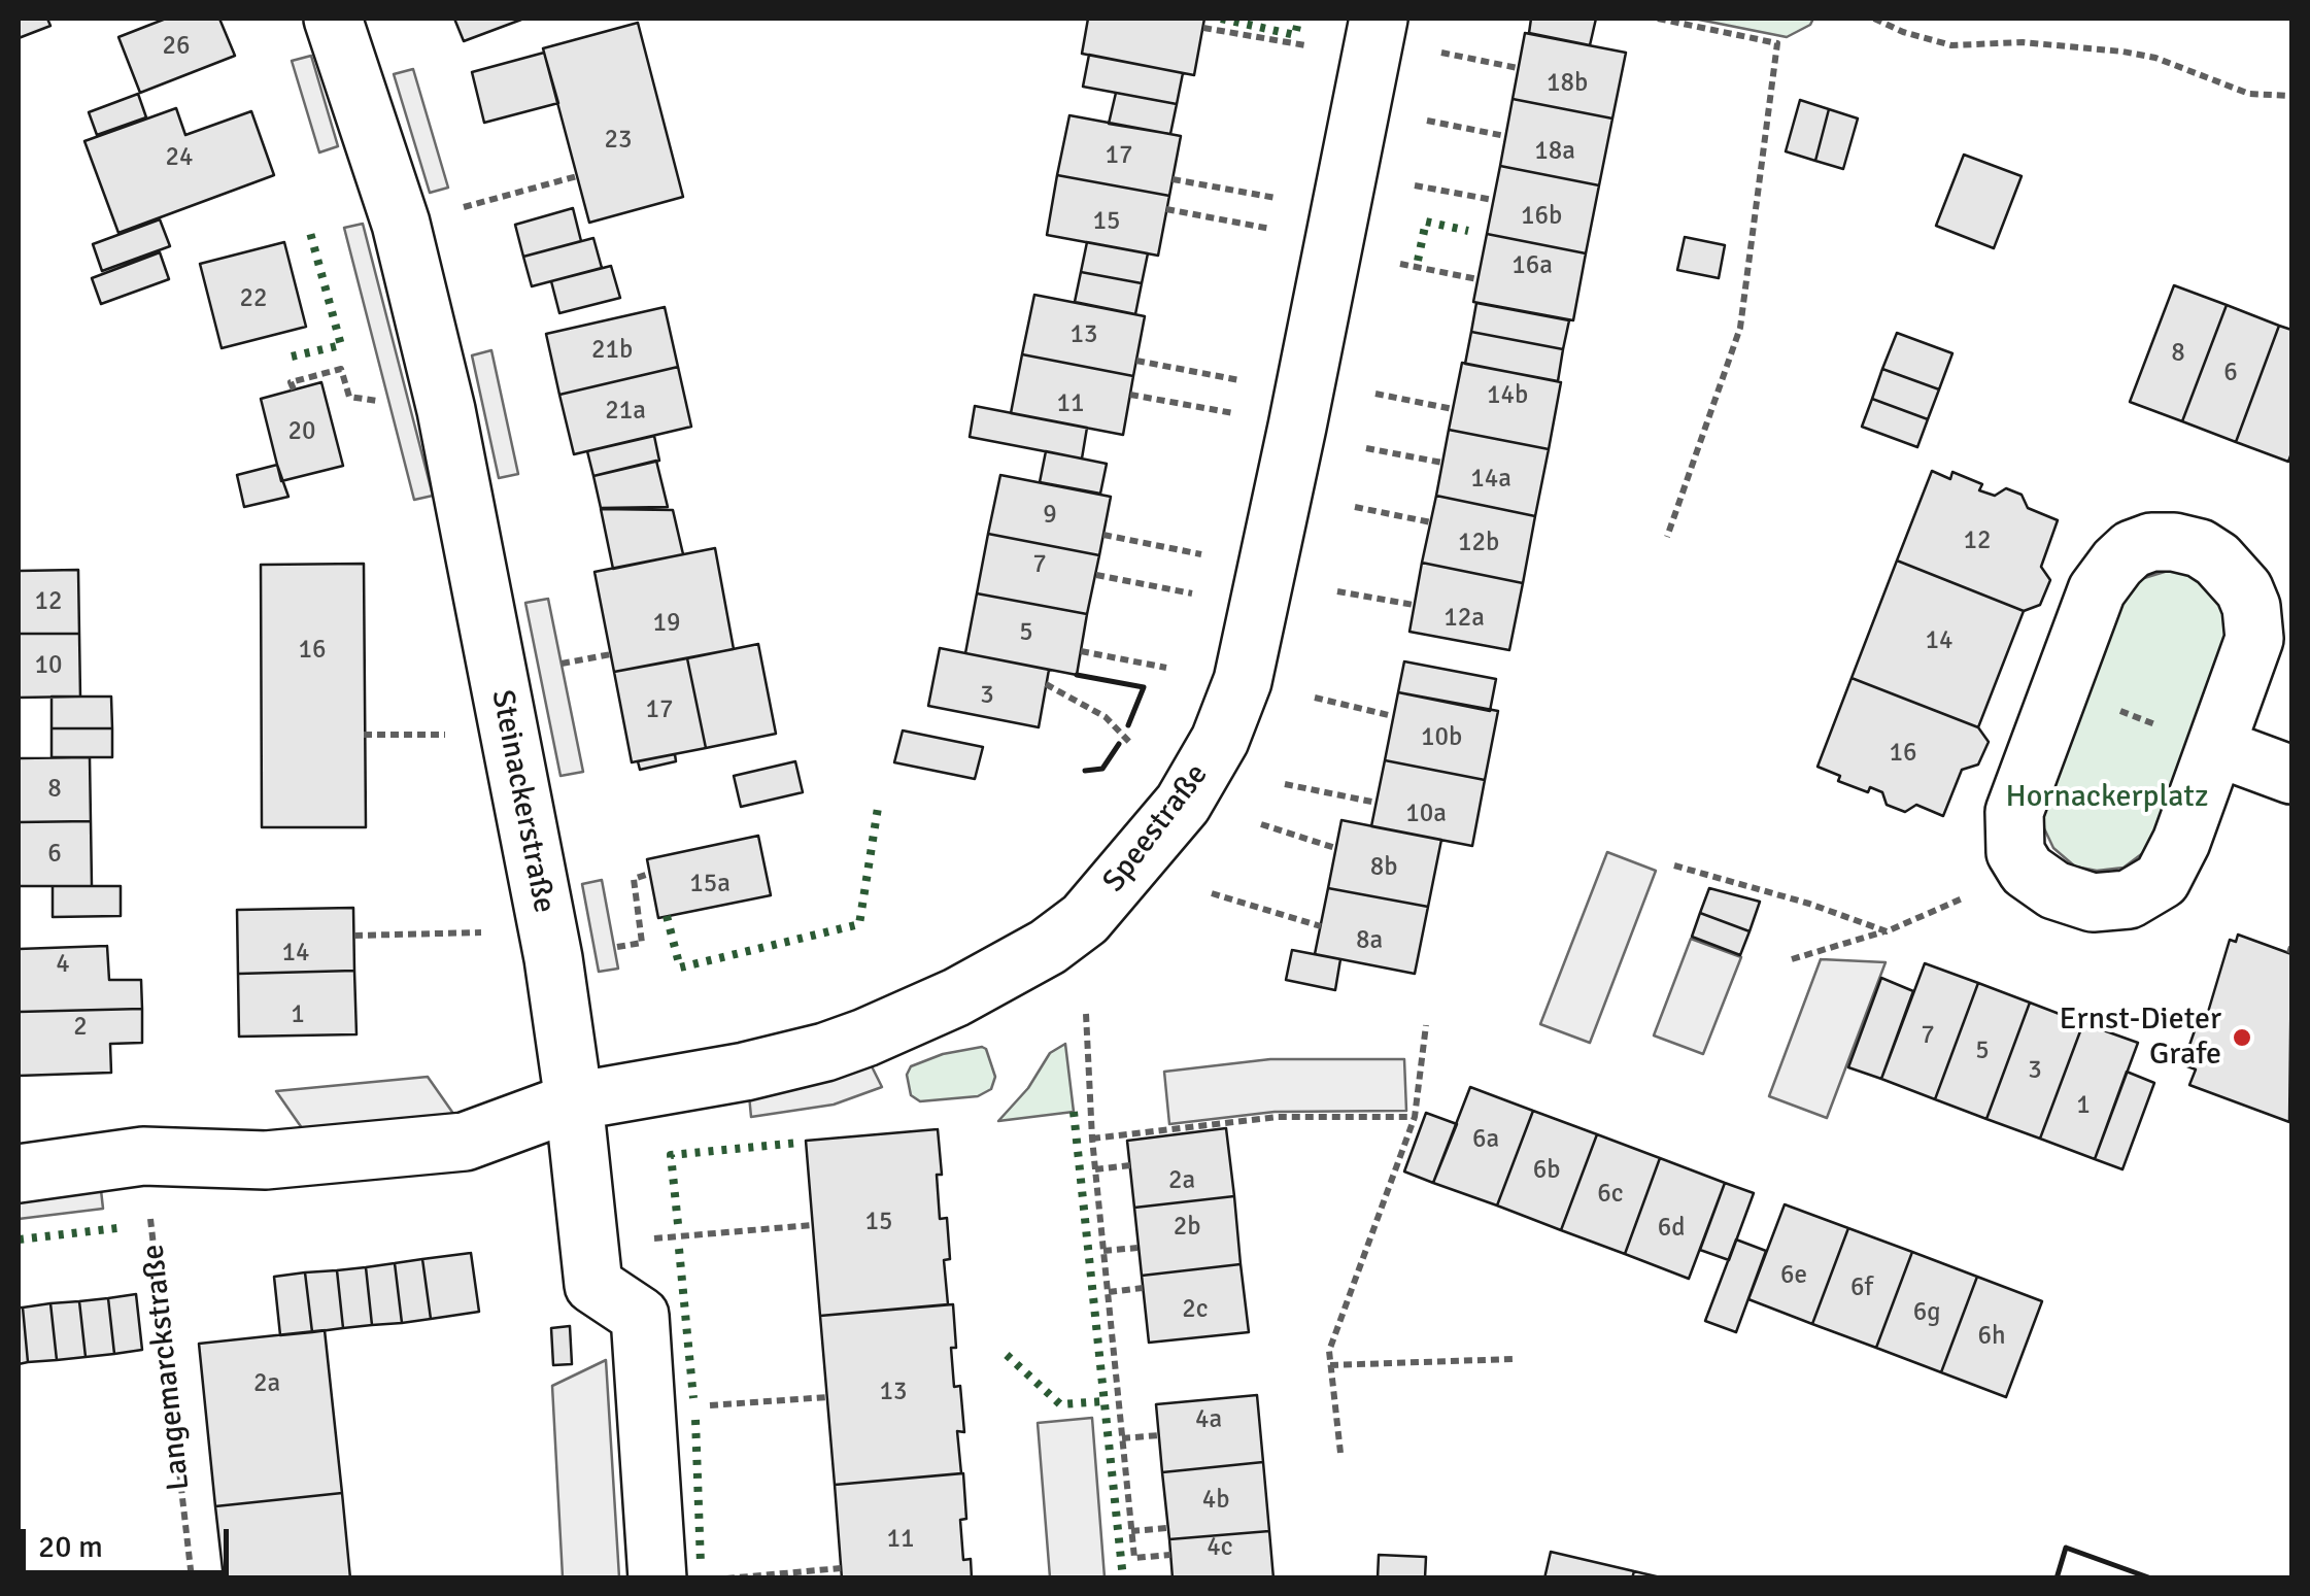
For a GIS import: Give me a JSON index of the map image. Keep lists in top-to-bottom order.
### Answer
{
  "streets": {
    "street": ["Steinackerstraße", "Speestraße"],
    "path": ["Langemarckstraße"]
  },
  "crossings": [
    ["Steinackerstraße", "Speestraße"]
  ],
  "parks": ["Hornackerplatz"],
  "places": ["Ernst-Dieter Grafe"],
  "house_numbers": [
    "26",
    "18b",
    "23",
    "18a",
    "17",
    "24",
    "16b",
    "15",
    "16a",
    "22",
    "13",
    "21b",
    "8",
    "6",
    "14b",
    "11",
    "21a",
    "20",
    "14a",
    "9",
    "12",
    "12b",
    "7",
    "12",
    "12a",
    "19",
    "5",
    "14",
    "16",
    "10",
    "3",
    "17",
    "10b",
    "16",
    "8",
    "10a",
    "6",
    "8b",
    "15a",
    "8a",
    "14",
    "4",
    "1",
    "2",
    "7",
    "5",
    "3",
    "1",
    "6a",
    "6b",
    "2a",
    "6c",
    "15",
    "2b",
    "6d",
    "6e",
    "6f",
    "2c",
    "6g",
    "6h",
    "2a",
    "13",
    "4a",
    "4b",
    "11",
    "4c"
  ],
  "scale_bar": "20 m"
}
